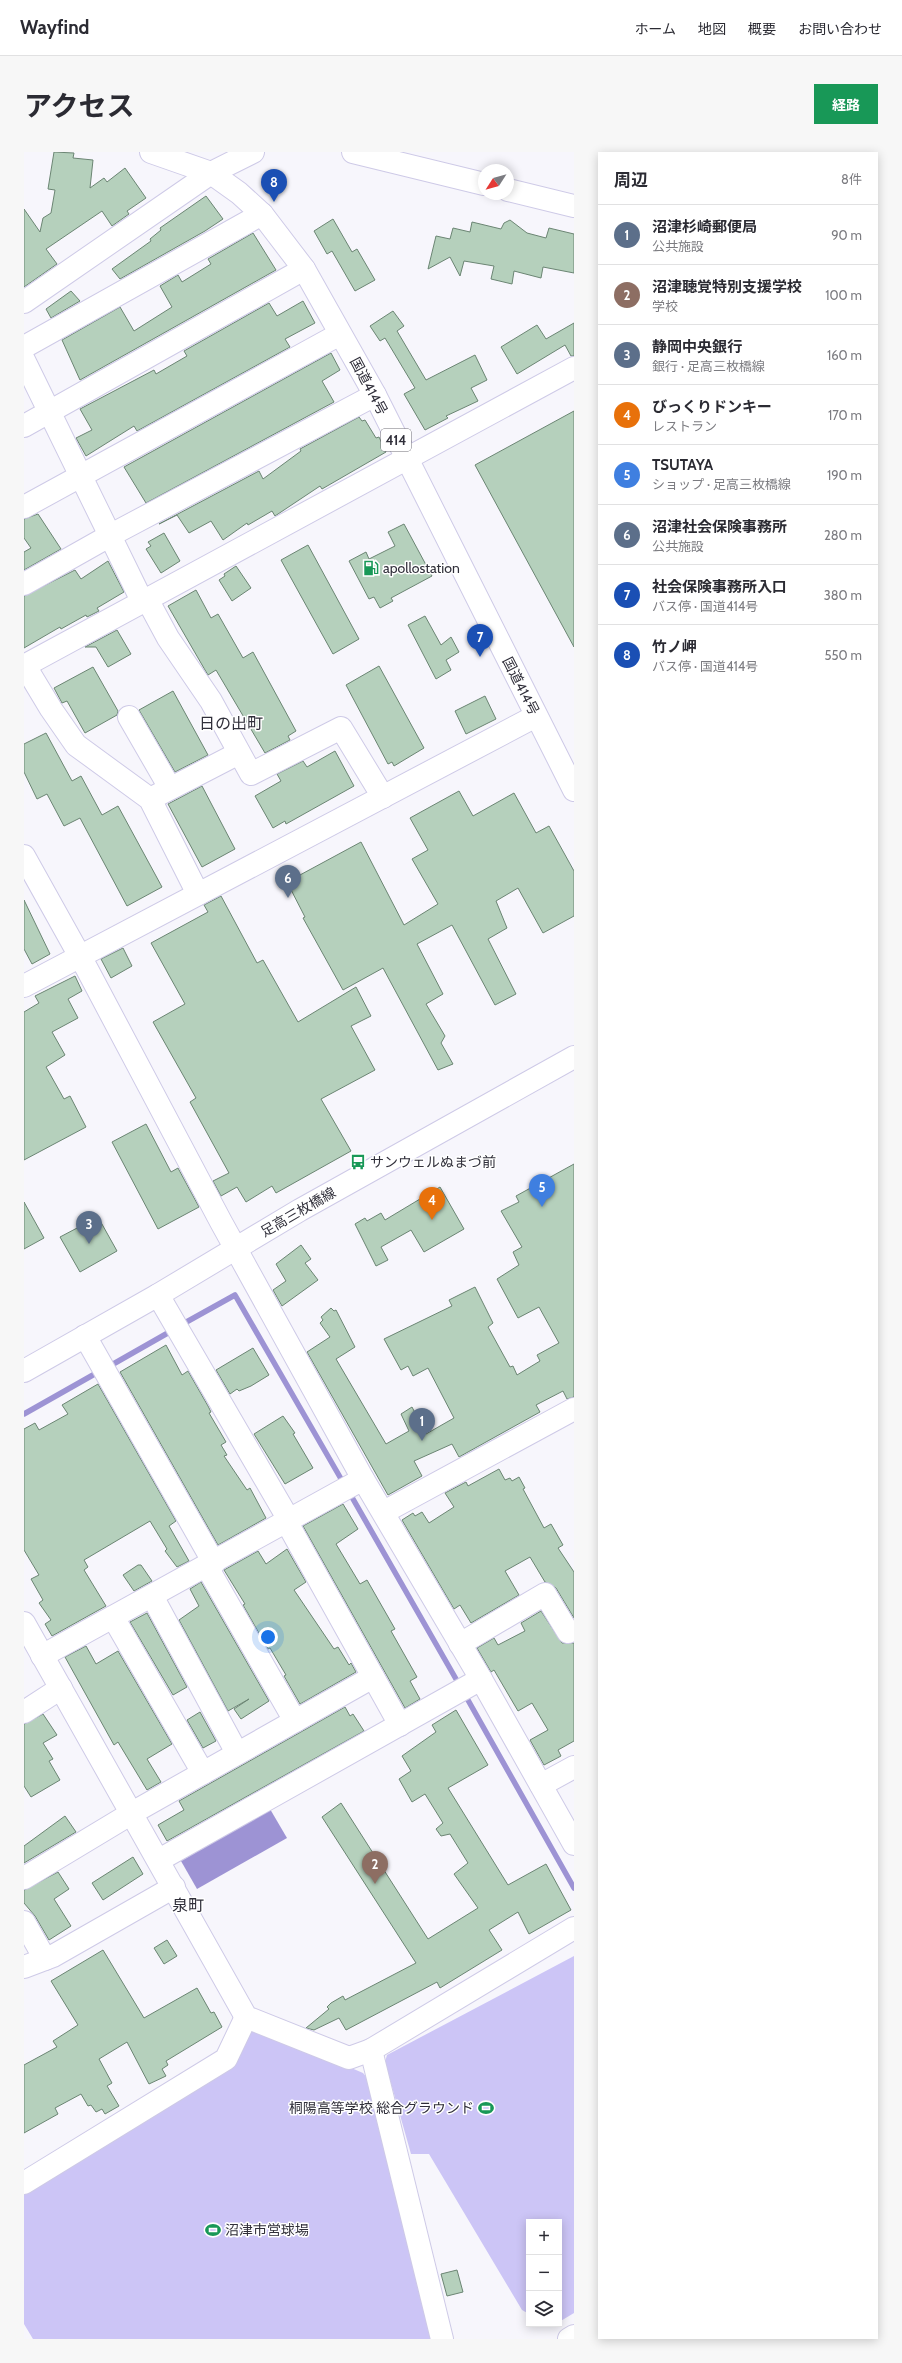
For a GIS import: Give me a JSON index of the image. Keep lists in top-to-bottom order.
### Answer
{
  "streets": {
    "main road": ["国道414号", "414", "足高三枚橋線"]
  },
  "districts": ["日の出町", "泉町"],
  "places": {
    "fuel station": ["apollostation"],
    "bus stop": ["サンウェルぬまづ前"],
    "sports": ["桐陽高等学校 総合グラウンド", "沼津市営球場"]
  },
  "north": "bottom left",
  "page": {
    "header": "Wayfind",
    "nav": [
      "ホーム",
      "地図",
      "概要",
      "お問い合わせ"
    ],
    "title": "アクセス",
    "buttons": "経路",
    "heading": ["周辺", "8件"],
    "pins": [
      "8",
      "7",
      "6",
      "5",
      "4",
      "3",
      "1",
      "2"
    ],
    "list": [
      {
        "mark": "1",
        "name": "沼津杉崎郵便局",
        "note": "公共施設",
        "value": "90 m"
      },
      {
        "mark": "2",
        "name": "沼津聴覚特別支援学校",
        "note": "学校",
        "value": "100 m"
      },
      {
        "mark": "3",
        "name": "静岡中央銀行",
        "note": "銀行 · 足高三枚橋線",
        "value": "160 m"
      },
      {
        "mark": "4",
        "name": "びっくりドンキー",
        "note": "レストラン",
        "value": "170 m"
      },
      {
        "mark": "5",
        "name": "TSUTAYA",
        "note": "ショップ · 足高三枚橋線",
        "value": "190 m"
      },
      {
        "mark": "6",
        "name": "沼津社会保険事務所",
        "note": "公共施設",
        "value": "280 m"
      },
      {
        "mark": "7",
        "name": "社会保険事務所入口",
        "note": "バス停 · 国道414号",
        "value": "380 m"
      },
      {
        "mark": "8",
        "name": "竹ノ岬",
        "note": "バス停 · 国道414号",
        "value": "550 m"
      }
    ],
    "map_buttons": ["+", "−"]
  }
}
